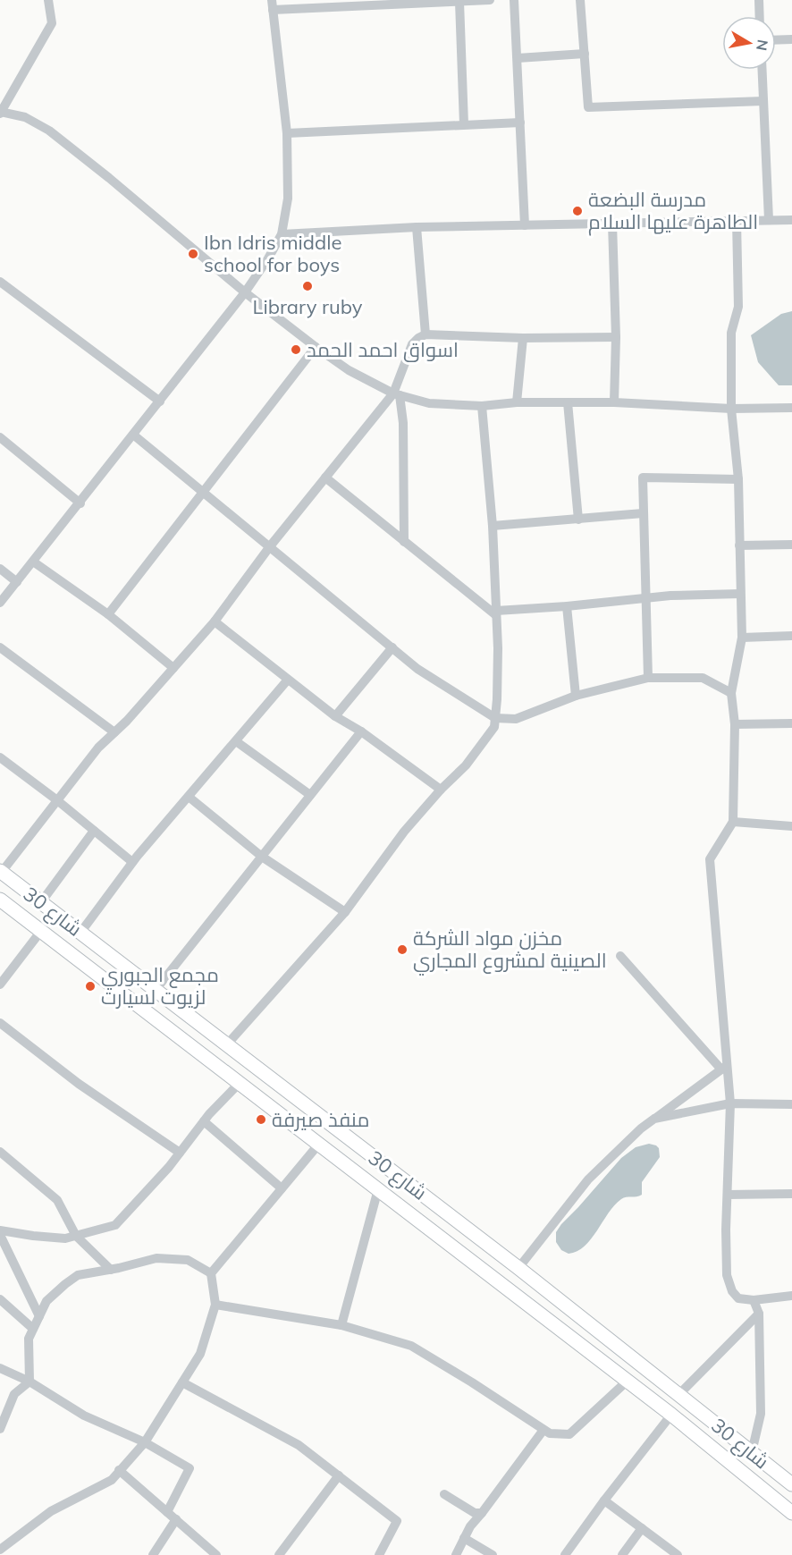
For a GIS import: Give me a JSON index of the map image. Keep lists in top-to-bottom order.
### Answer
{
  "streets": {
    "street": ["شارع 30"]
  },
  "places": [
    "مدرسة البضعة الطاهرة عليها السلام",
    "Ibn Idris middle school for boys",
    "Library ruby",
    "اسواق احمد الحمد",
    "مخزن مواد الشركة الصينية لمشروع المجاري",
    "مجمع الجبوري لزيوت لسيارت",
    "منفذ صيرفة"
  ],
  "north": "right"
}
